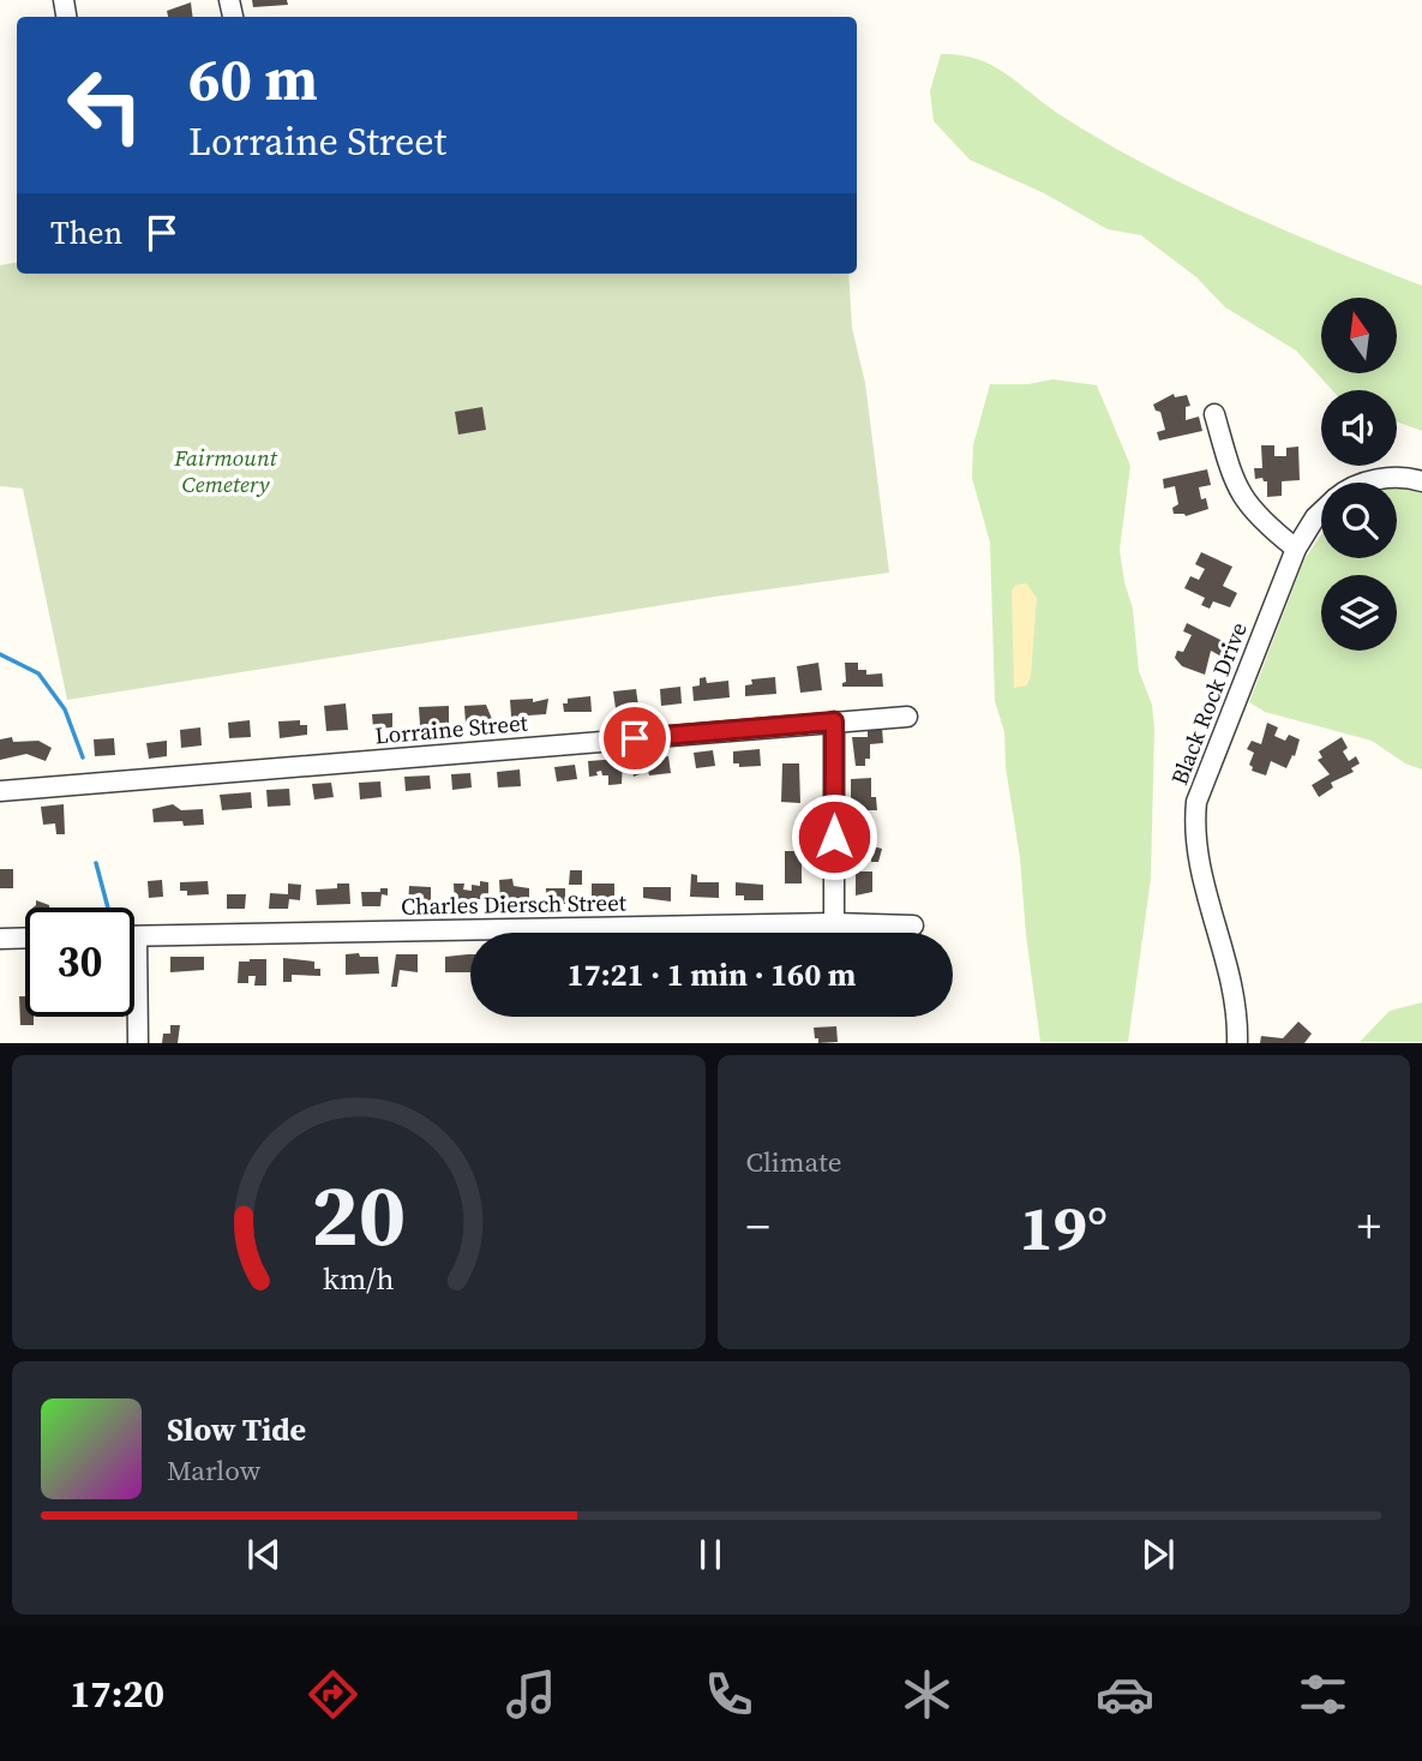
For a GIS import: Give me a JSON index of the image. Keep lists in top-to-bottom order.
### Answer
{
  "streets": {
    "street": ["Black Rock Drive", "Lorraine Street", "Charles Diersch Street"]
  },
  "parks": ["Fairmount Cemetery"],
  "north": "top",
  "page": {
    "turn": ["60 m", "Lorraine Street"],
    "then": "Then",
    "limit": "30",
    "trip": "17:21 · 1 min · 160 m",
    "tile": "Climate",
    "heat": ["−", "19°", "+"],
    "song": ["Slow Tide", "Marlow"],
    "tabs": "17:20",
    "gauge": ["20", "km/h"]
  }
}
